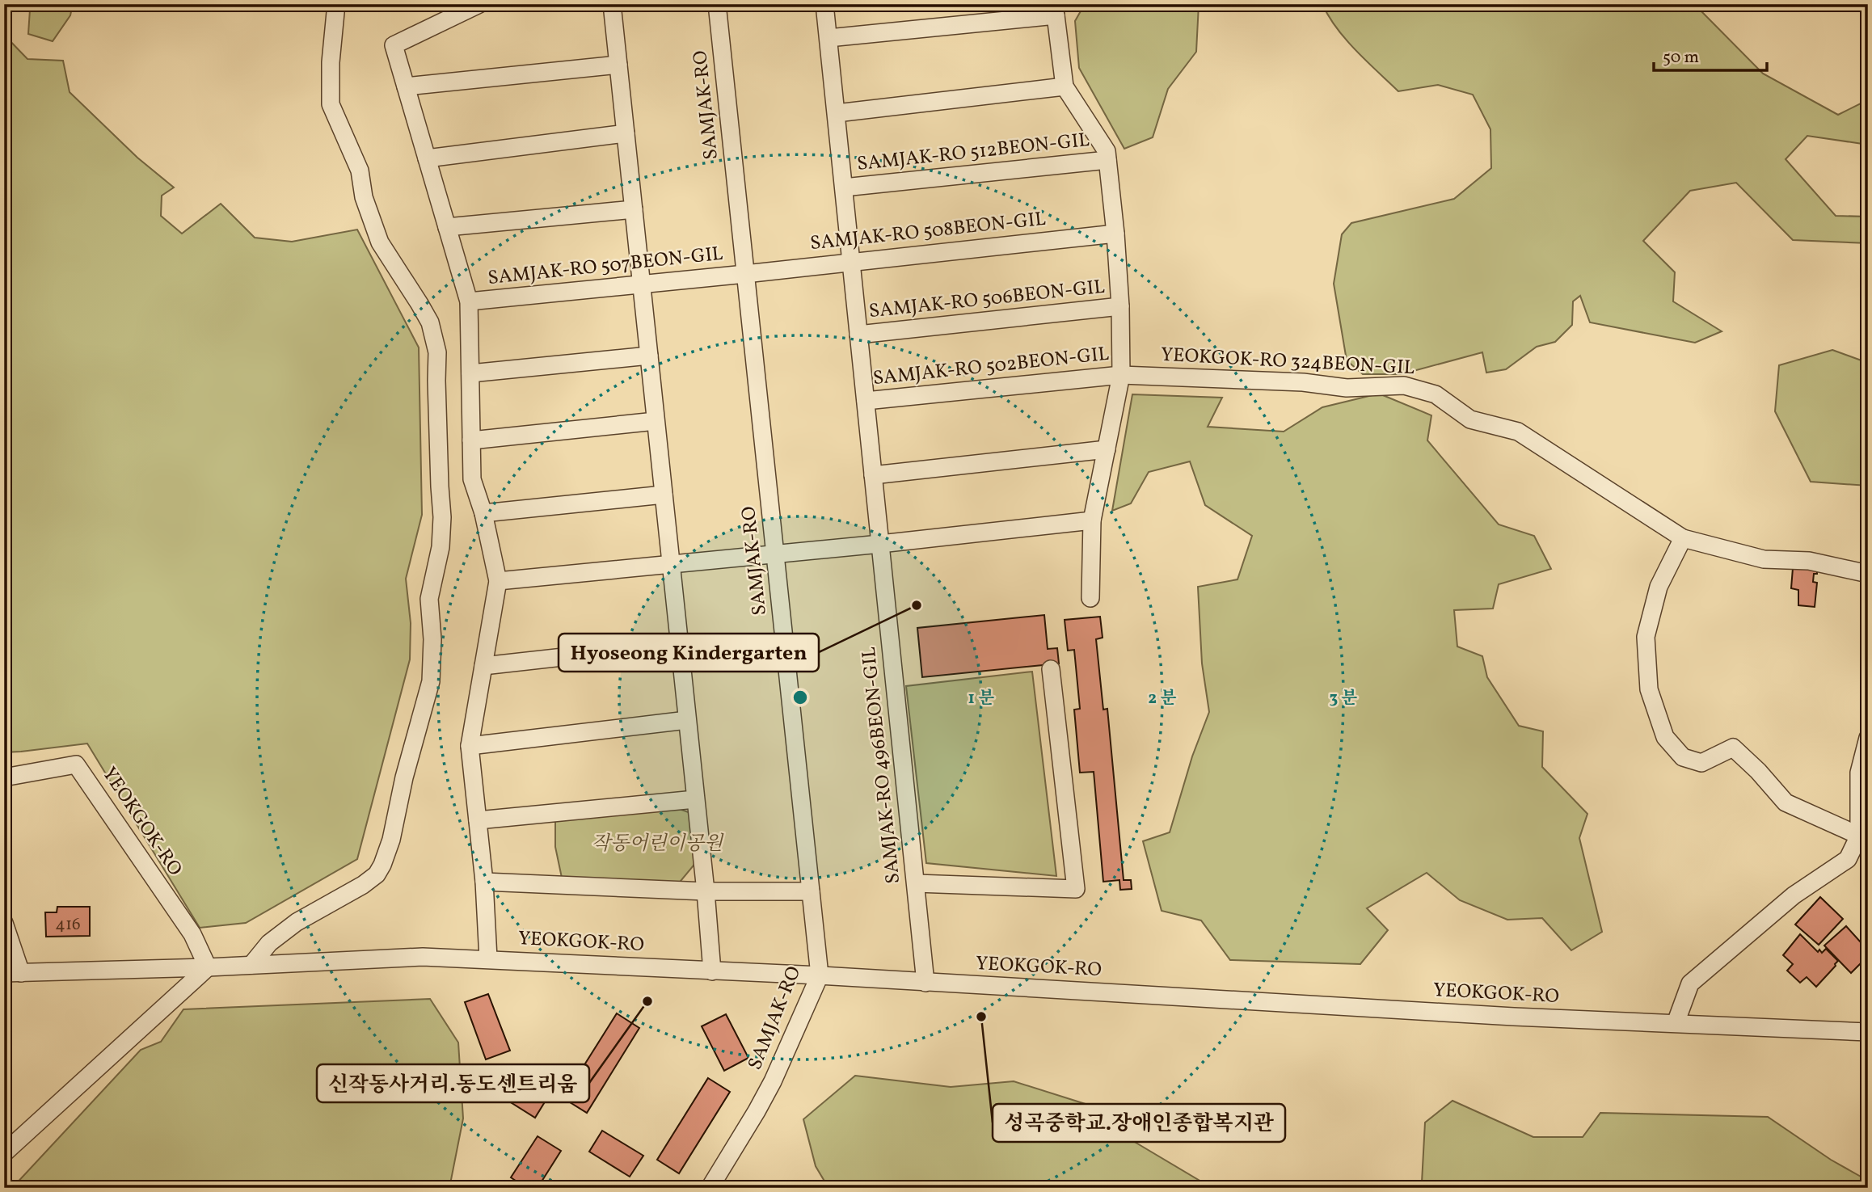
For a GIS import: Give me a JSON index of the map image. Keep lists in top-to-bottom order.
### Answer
{
  "streets": {
    "street": [
      "SAMJAK-RO",
      "SAMJAK-RO 512BEON-GIL",
      "SAMJAK-RO 508BEON-GIL",
      "SAMJAK-RO 507BEON-GIL",
      "SAMJAK-RO 506BEON-GIL",
      "YEOKGOK-RO 324BEON-GIL",
      "SAMJAK-RO 502BEON-GIL",
      "SAMJAK-RO 496BEON-GIL",
      "YEOKGOK-RO"
    ]
  },
  "crossings": [
    ["SAMJAK-RO", "SAMJAK-RO 508BEON-GIL"],
    ["SAMJAK-RO", "SAMJAK-RO 507BEON-GIL"],
    ["SAMJAK-RO", "YEOKGOK-RO"],
    ["SAMJAK-RO 512BEON-GIL", "SAMJAK-RO 496BEON-GIL"],
    ["SAMJAK-RO 508BEON-GIL", "SAMJAK-RO 507BEON-GIL"],
    ["SAMJAK-RO 508BEON-GIL", "SAMJAK-RO 496BEON-GIL"],
    ["SAMJAK-RO 506BEON-GIL", "SAMJAK-RO 496BEON-GIL"],
    ["YEOKGOK-RO 324BEON-GIL", "SAMJAK-RO 502BEON-GIL"],
    ["SAMJAK-RO 502BEON-GIL", "SAMJAK-RO 496BEON-GIL"],
    ["SAMJAK-RO 496BEON-GIL", "YEOKGOK-RO"]
  ],
  "parks": ["작동어린이공원"],
  "places": ["Hyoseong Kindergarten", "신작동사거리.동도센트리움", "성곡중학교.장애인종합복지관"],
  "house_numbers": ["416"],
  "scale_bar": "50 m",
  "rings": ["1 분", "2 분", "3 분"]
}
